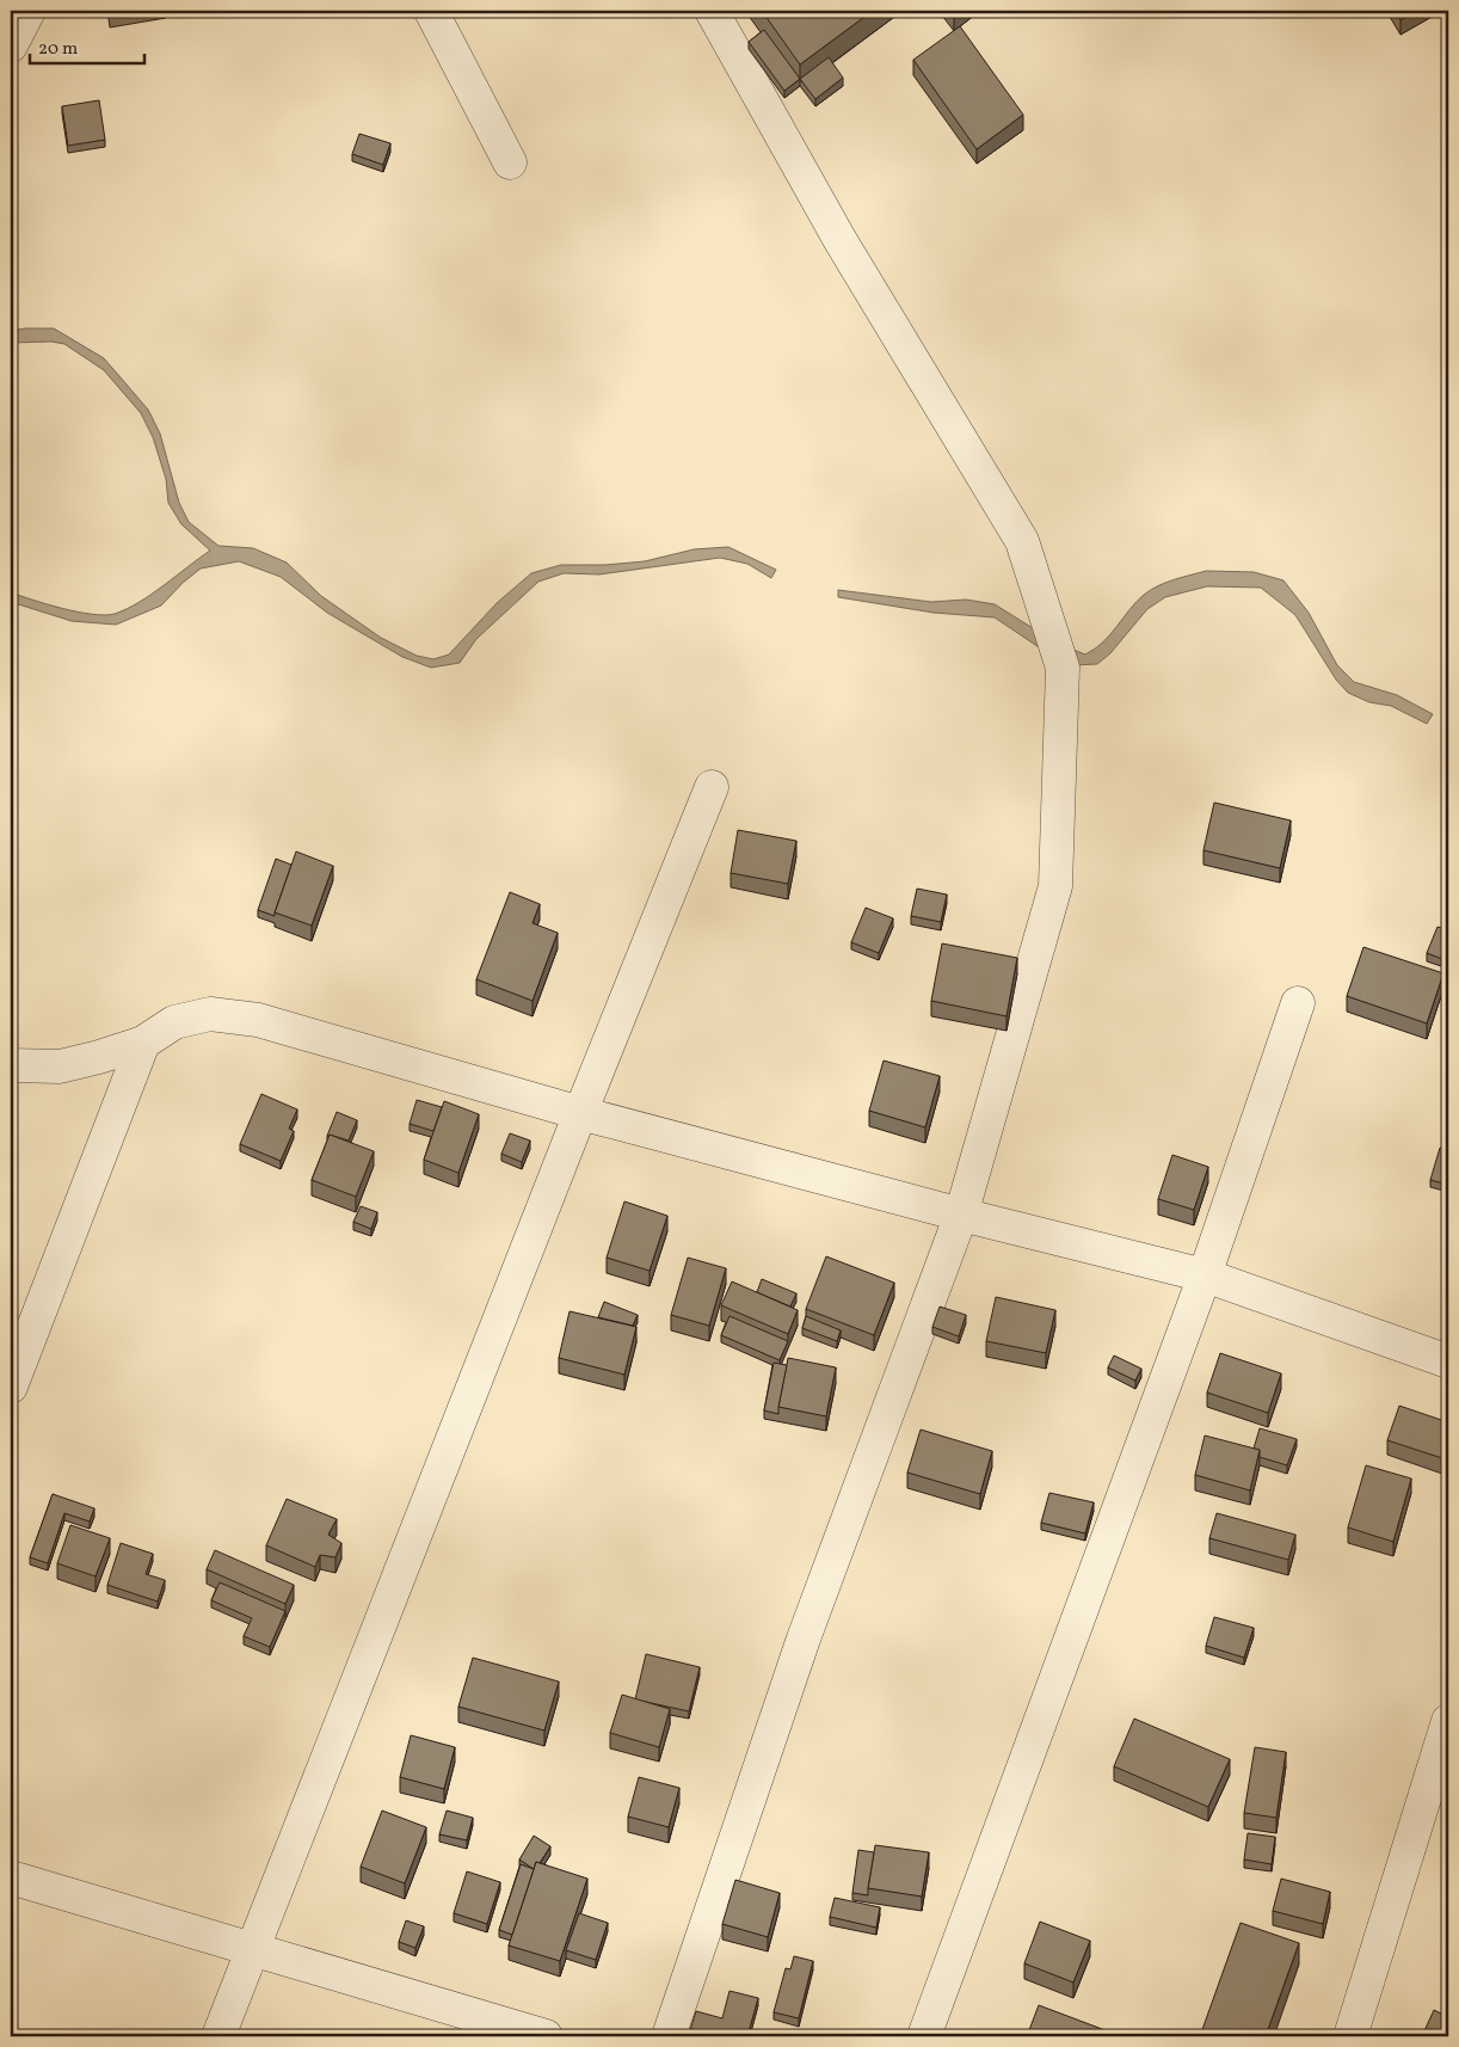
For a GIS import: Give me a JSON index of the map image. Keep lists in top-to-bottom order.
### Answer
{
  "scale_bar": "20 m"
}
